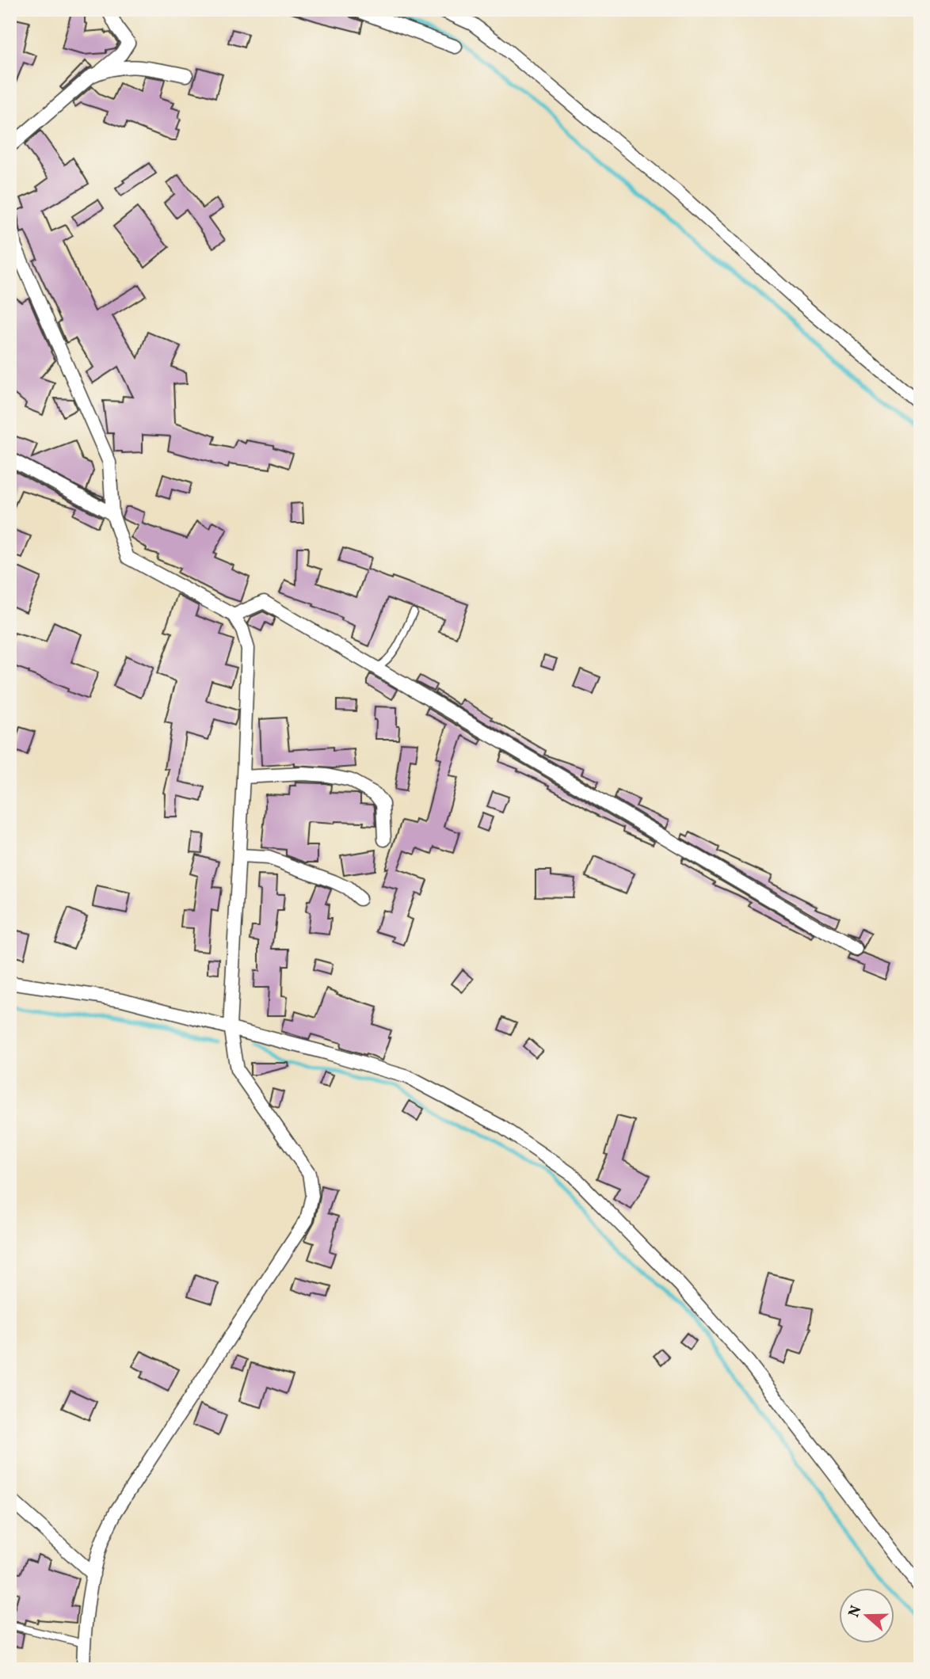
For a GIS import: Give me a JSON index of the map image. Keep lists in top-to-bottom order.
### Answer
{
  "north": "left"
}
